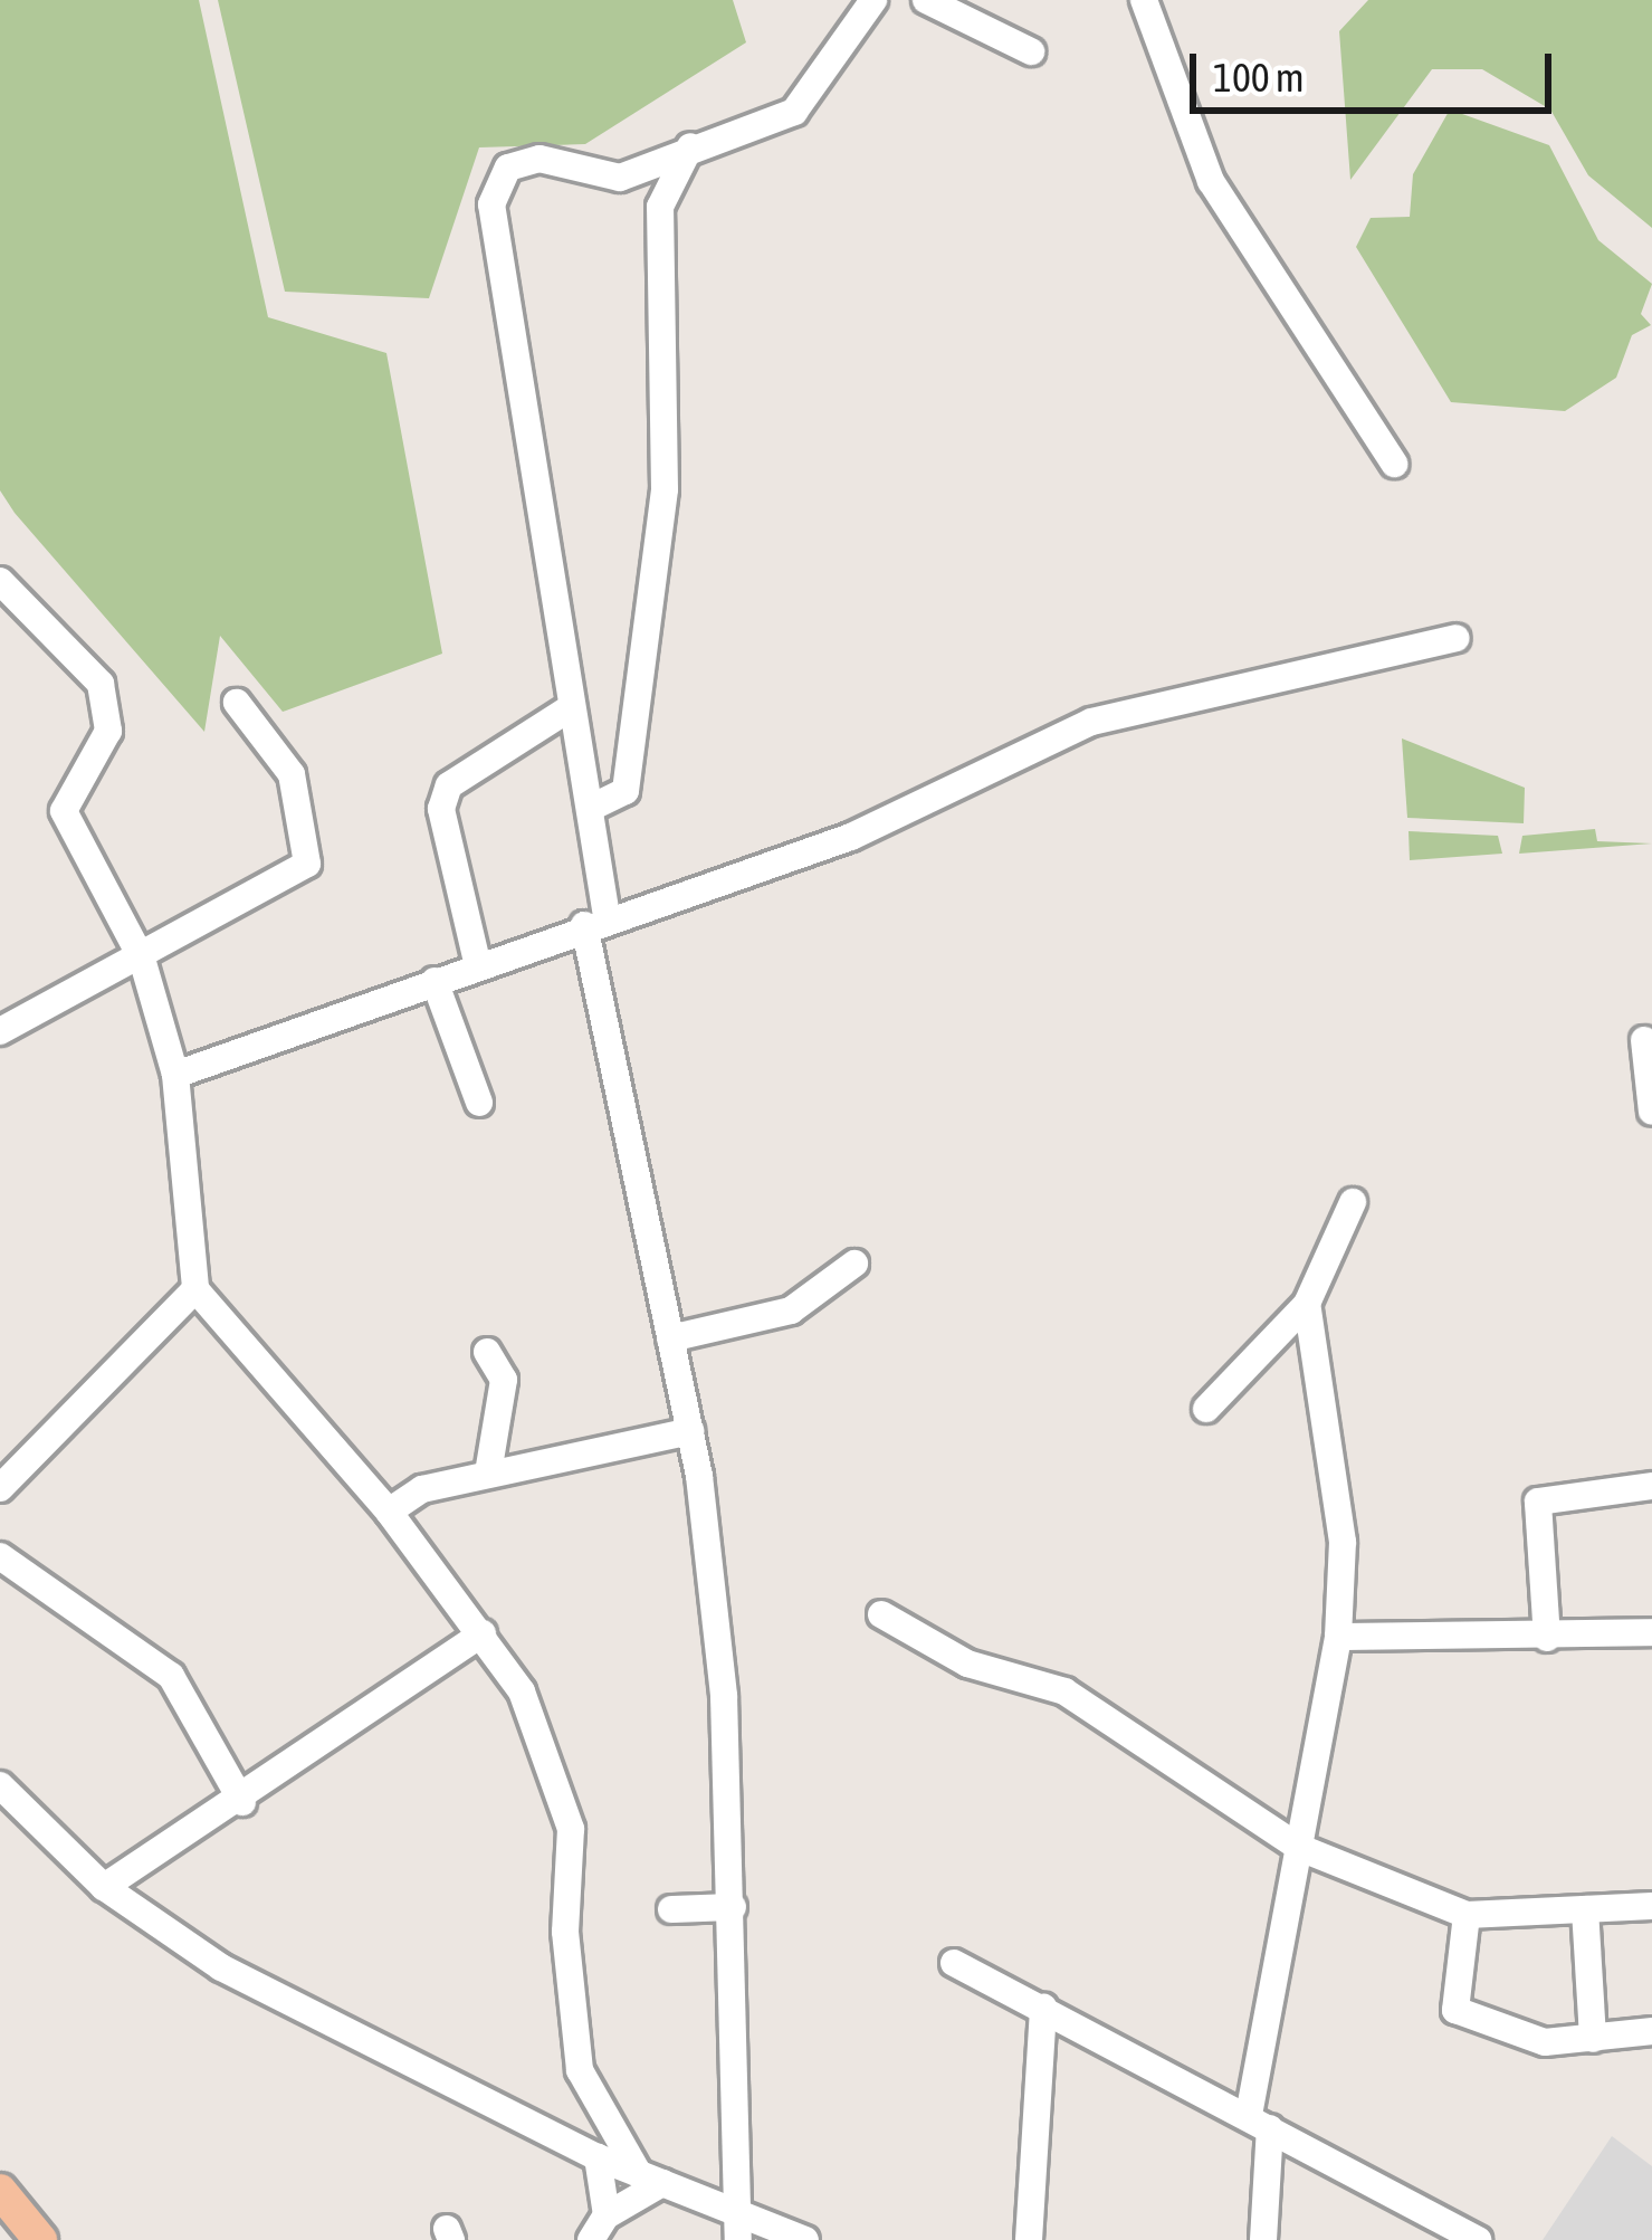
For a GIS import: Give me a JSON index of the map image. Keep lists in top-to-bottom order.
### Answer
{
  "scale_bar": "100 m"
}
